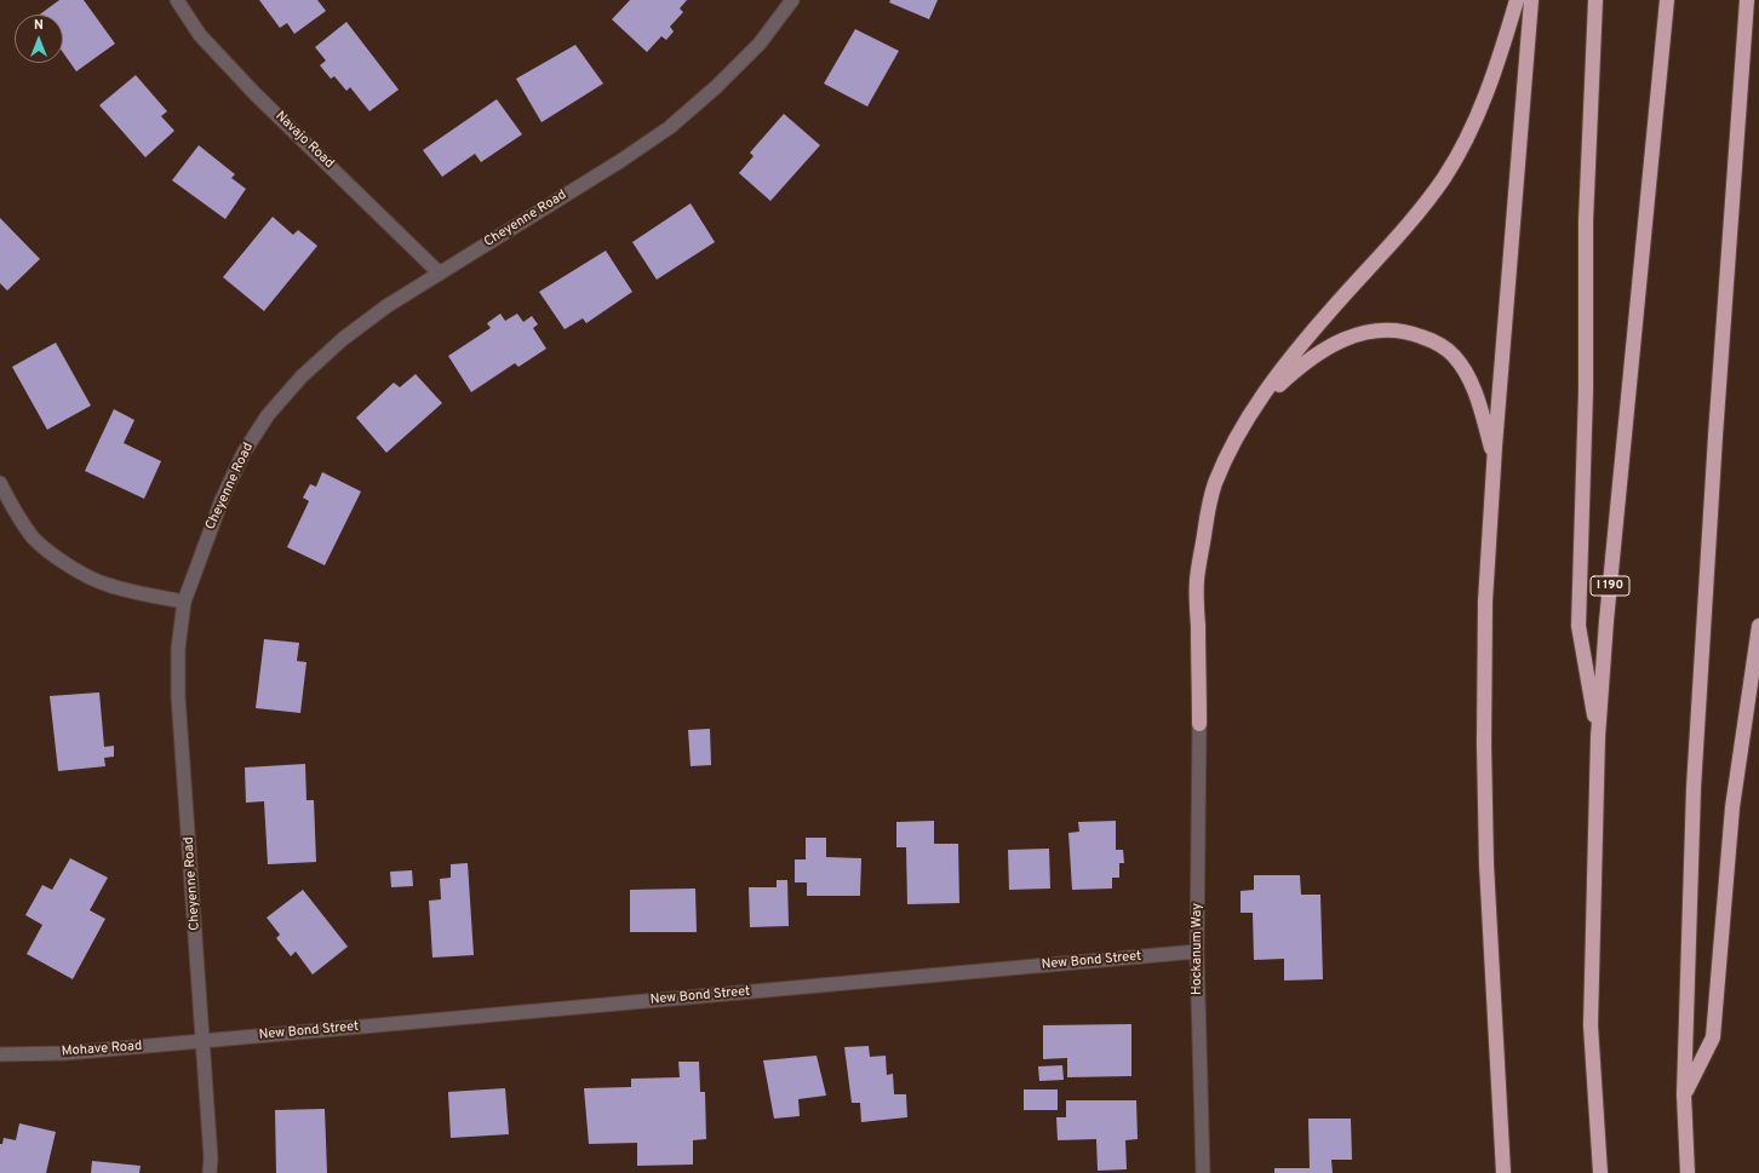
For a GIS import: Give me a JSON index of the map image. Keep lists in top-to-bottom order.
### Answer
{
  "streets": {
    "highway": ["I 190"],
    "street": [
      "Navajo Road",
      "Cheyenne Road",
      "Hockanum Way",
      "New Bond Street",
      "Mohave Road"
    ]
  },
  "crossings": [
    ["Navajo Road", "Cheyenne Road"],
    ["Cheyenne Road", "New Bond Street"],
    ["Cheyenne Road", "Mohave Road"],
    ["Hockanum Way", "New Bond Street"],
    ["New Bond Street", "Mohave Road"]
  ],
  "north": "top"
}
